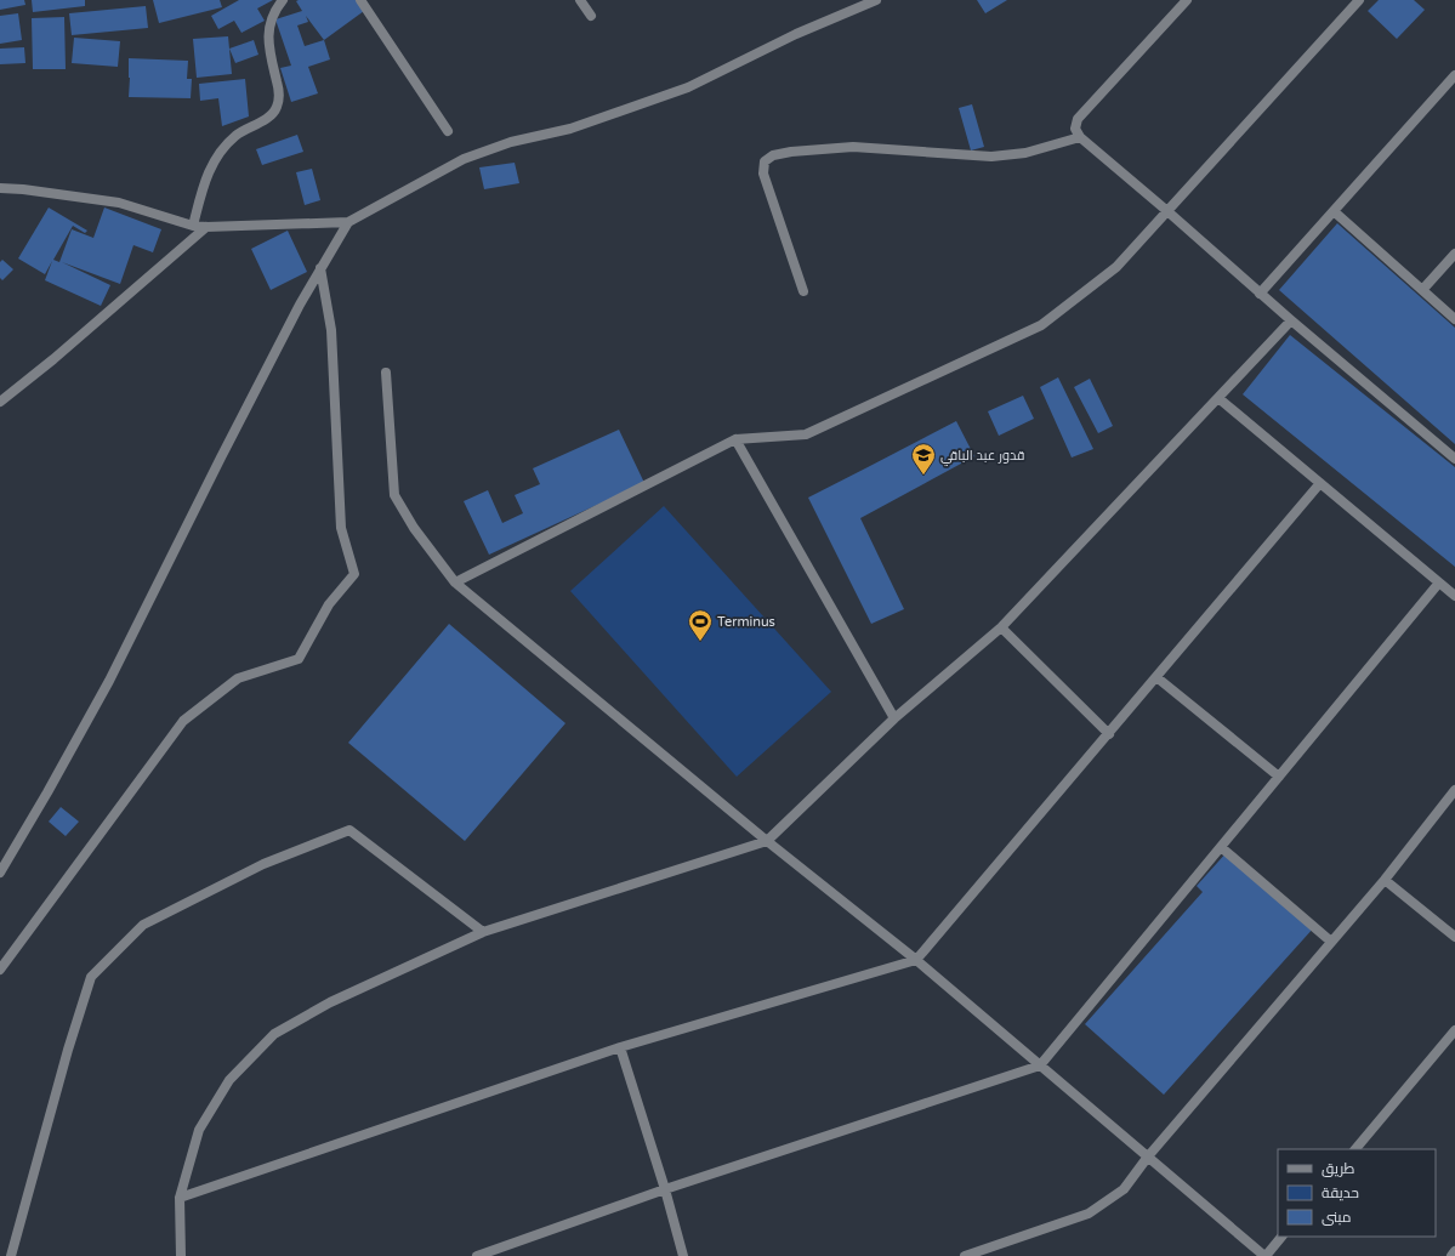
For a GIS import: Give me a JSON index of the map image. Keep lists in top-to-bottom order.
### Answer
{
  "places": {
    "school or university": ["قدور عبد الباقي"],
    "sports": ["Terminus"]
  },
  "legend": ["طريق", "حديقة", "مبنى"]
}
